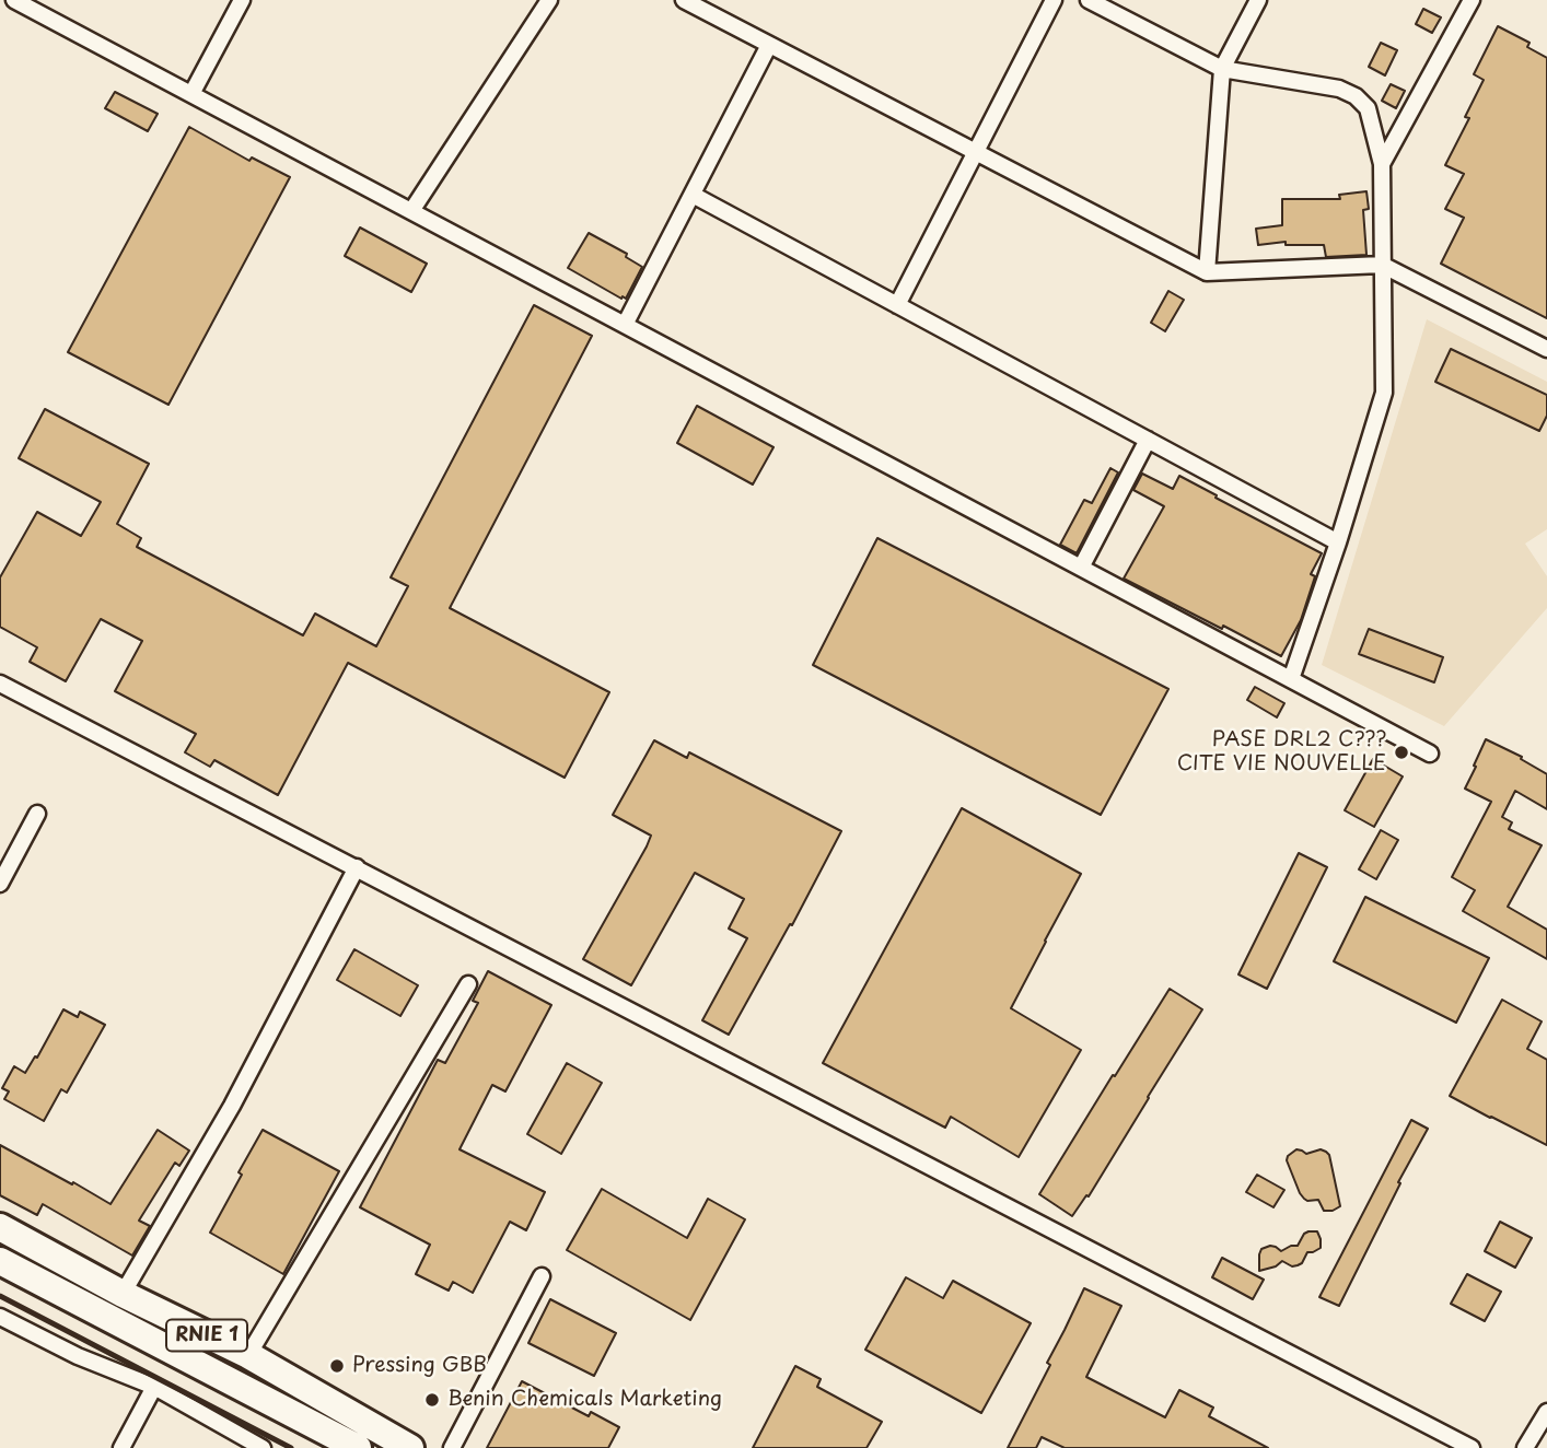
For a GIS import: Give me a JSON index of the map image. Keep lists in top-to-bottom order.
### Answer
{
  "streets": {
    "highway": ["RNIE 1"]
  },
  "places": ["PASE DRL2 C??? CITE VIE NOUVELLE", "Pressing GBB", "Benin Chemicals Marketing"]
}
